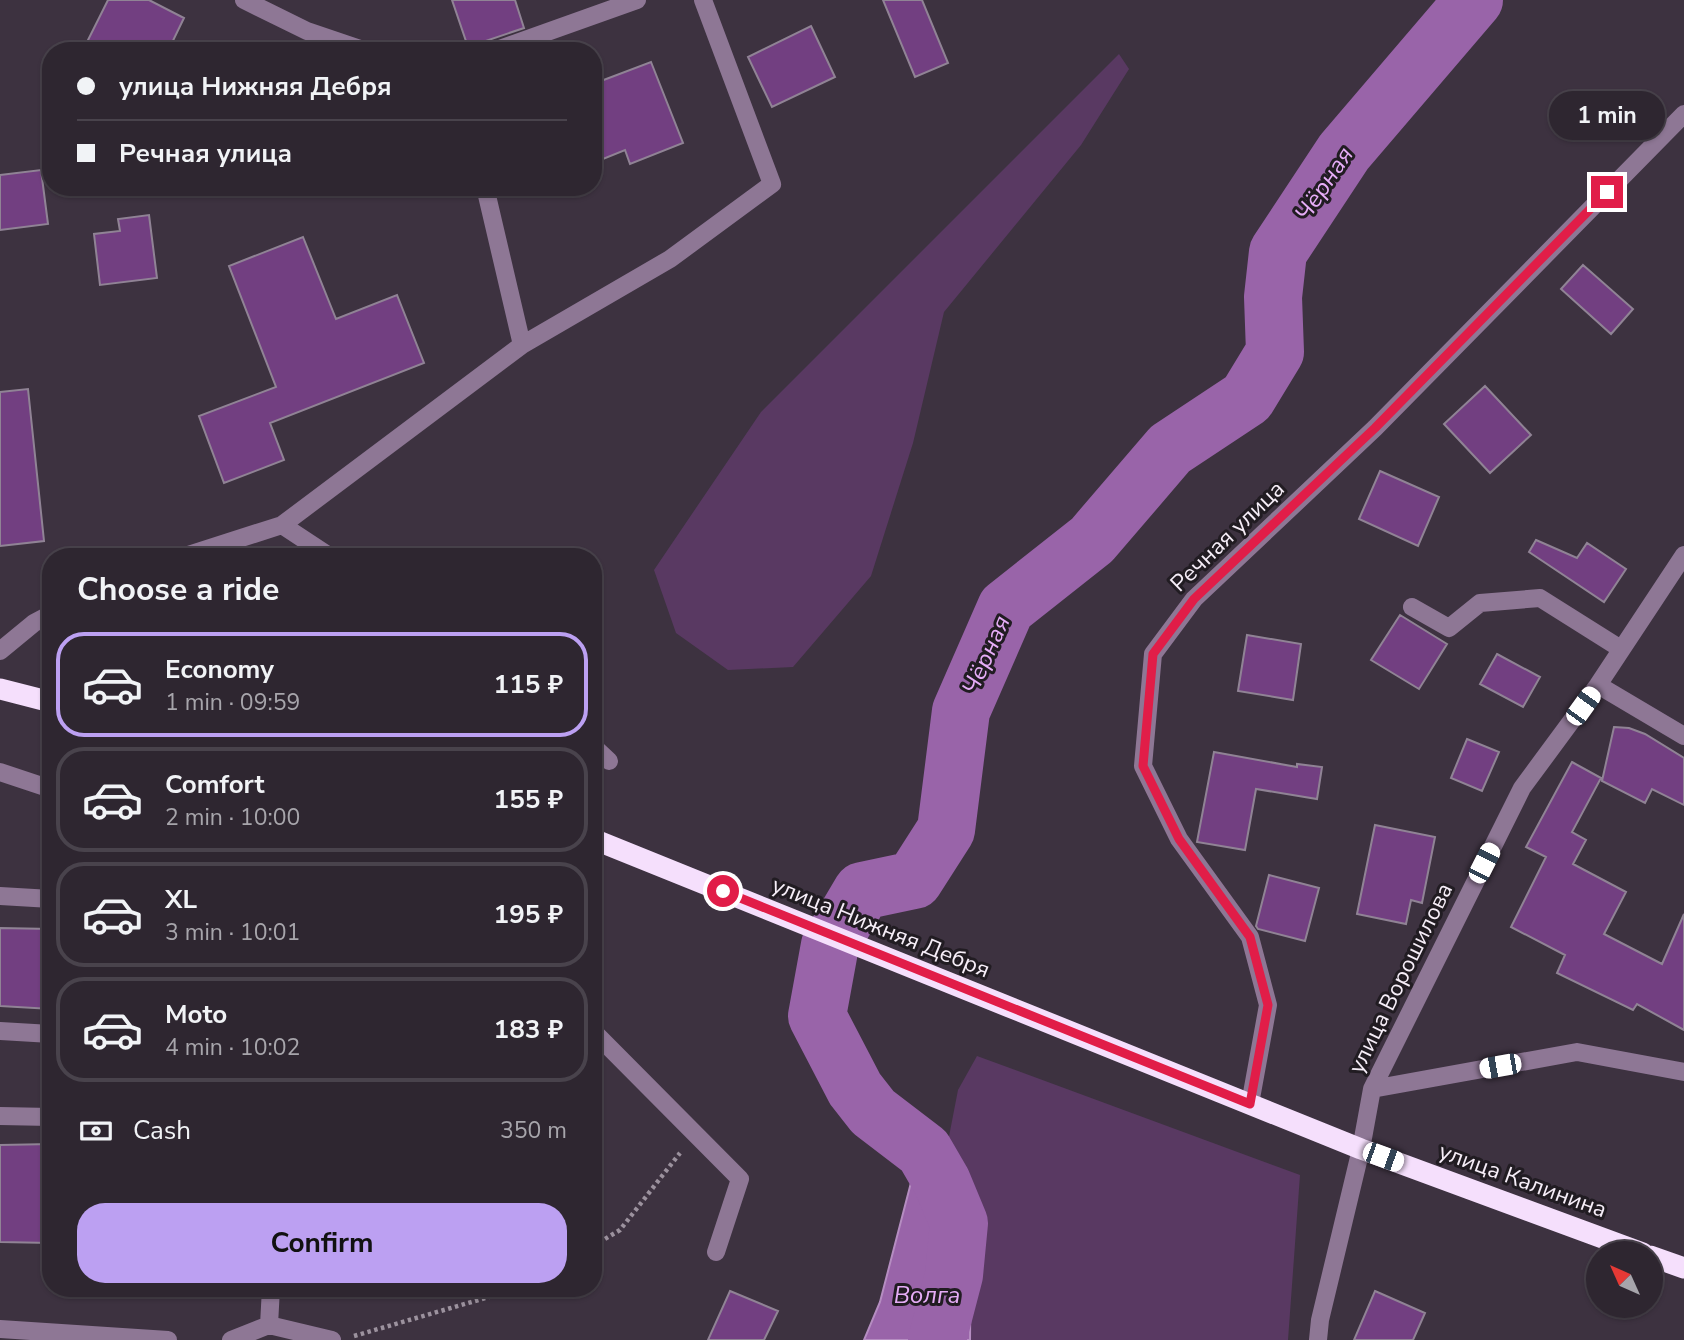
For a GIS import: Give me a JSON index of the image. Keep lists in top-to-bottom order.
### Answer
{
  "streets": {
    "highway": ["улица Нижняя Дебря", "улица Калинина"],
    "street": ["Речная улица", "улица Ворошилова"]
  },
  "crossings": [
    ["Речная улица", "улица Калинина"],
    ["улица Нижняя Дебря", "улица Калинина"],
    ["улица Ворошилова", "улица Калинина"]
  ],
  "water": ["Чёрная", "Волга"],
  "north": "top left",
  "page": {
    "banner": ["улица Нижняя Дебря", "Речная улица"],
    "bubble": "1 min",
    "heading": "Choose a ride",
    "list": [
      {
        "name": "Economy",
        "note": "1 min · 09:59",
        "value": "115 ₽"
      },
      {
        "name": "Comfort",
        "note": "2 min · 10:00",
        "value": "155 ₽"
      },
      {
        "name": "XL",
        "note": "3 min · 10:01",
        "value": "195 ₽"
      },
      {
        "name": "Moto",
        "note": "4 min · 10:02",
        "value": "183 ₽"
      }
    ],
    "pay": ["Cash", "350 m"],
    "buttons": "Confirm"
  }
}
